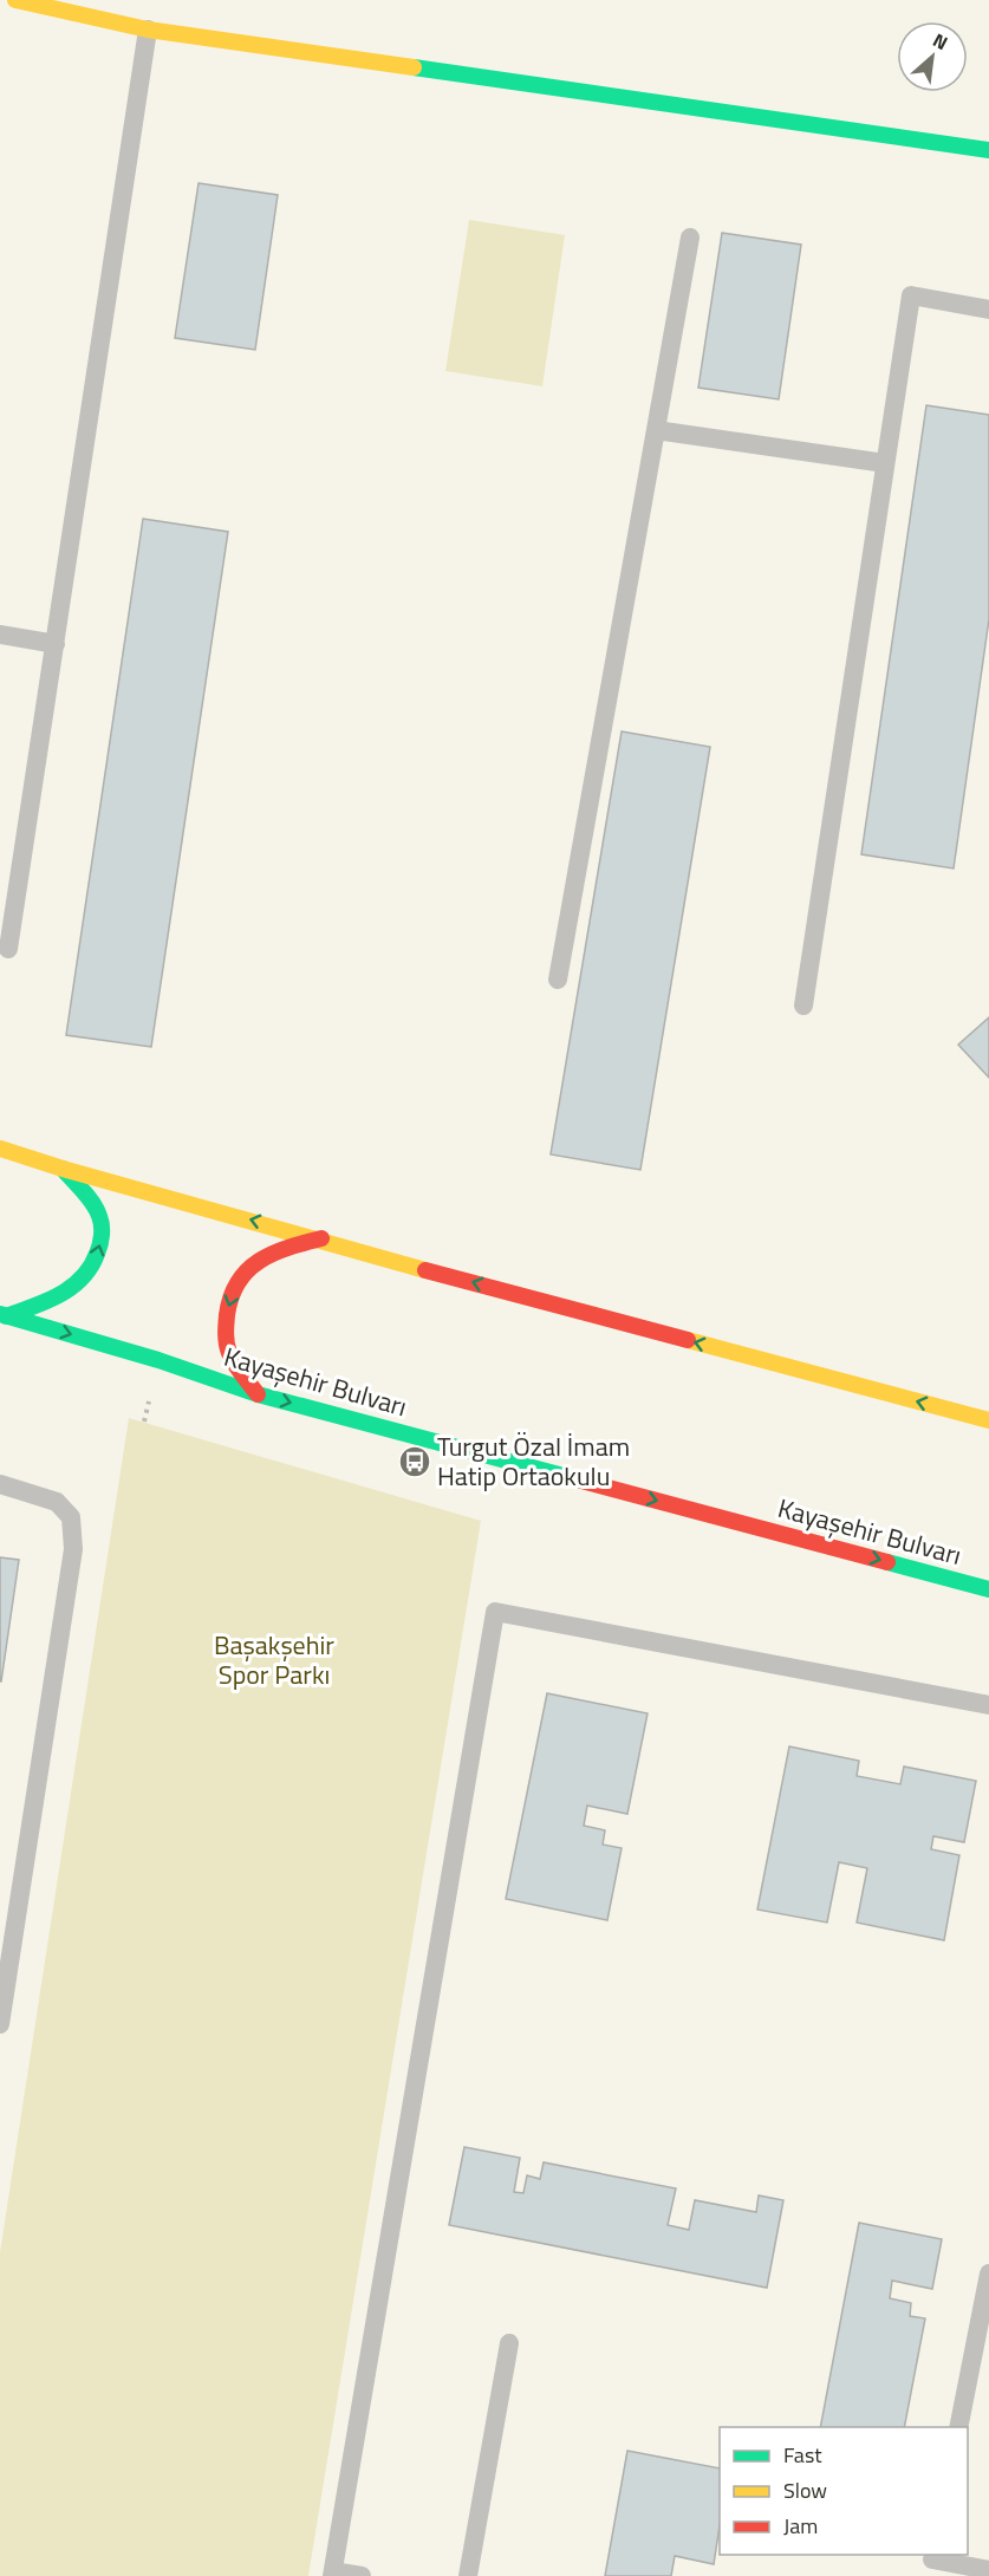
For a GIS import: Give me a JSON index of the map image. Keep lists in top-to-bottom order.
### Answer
{
  "streets": {
    "main road": ["Kayaşehir Bulvarı"]
  },
  "one_way": ["Kayaşehir Bulvarı"],
  "parks": ["Başakşehir Spor Parkı"],
  "places": {
    "bus stop": ["Turgut Özal İmam Hatip Ortaokulu"]
  },
  "legend": ["Fast", "Slow", "Jam"],
  "north": "top right"
}
